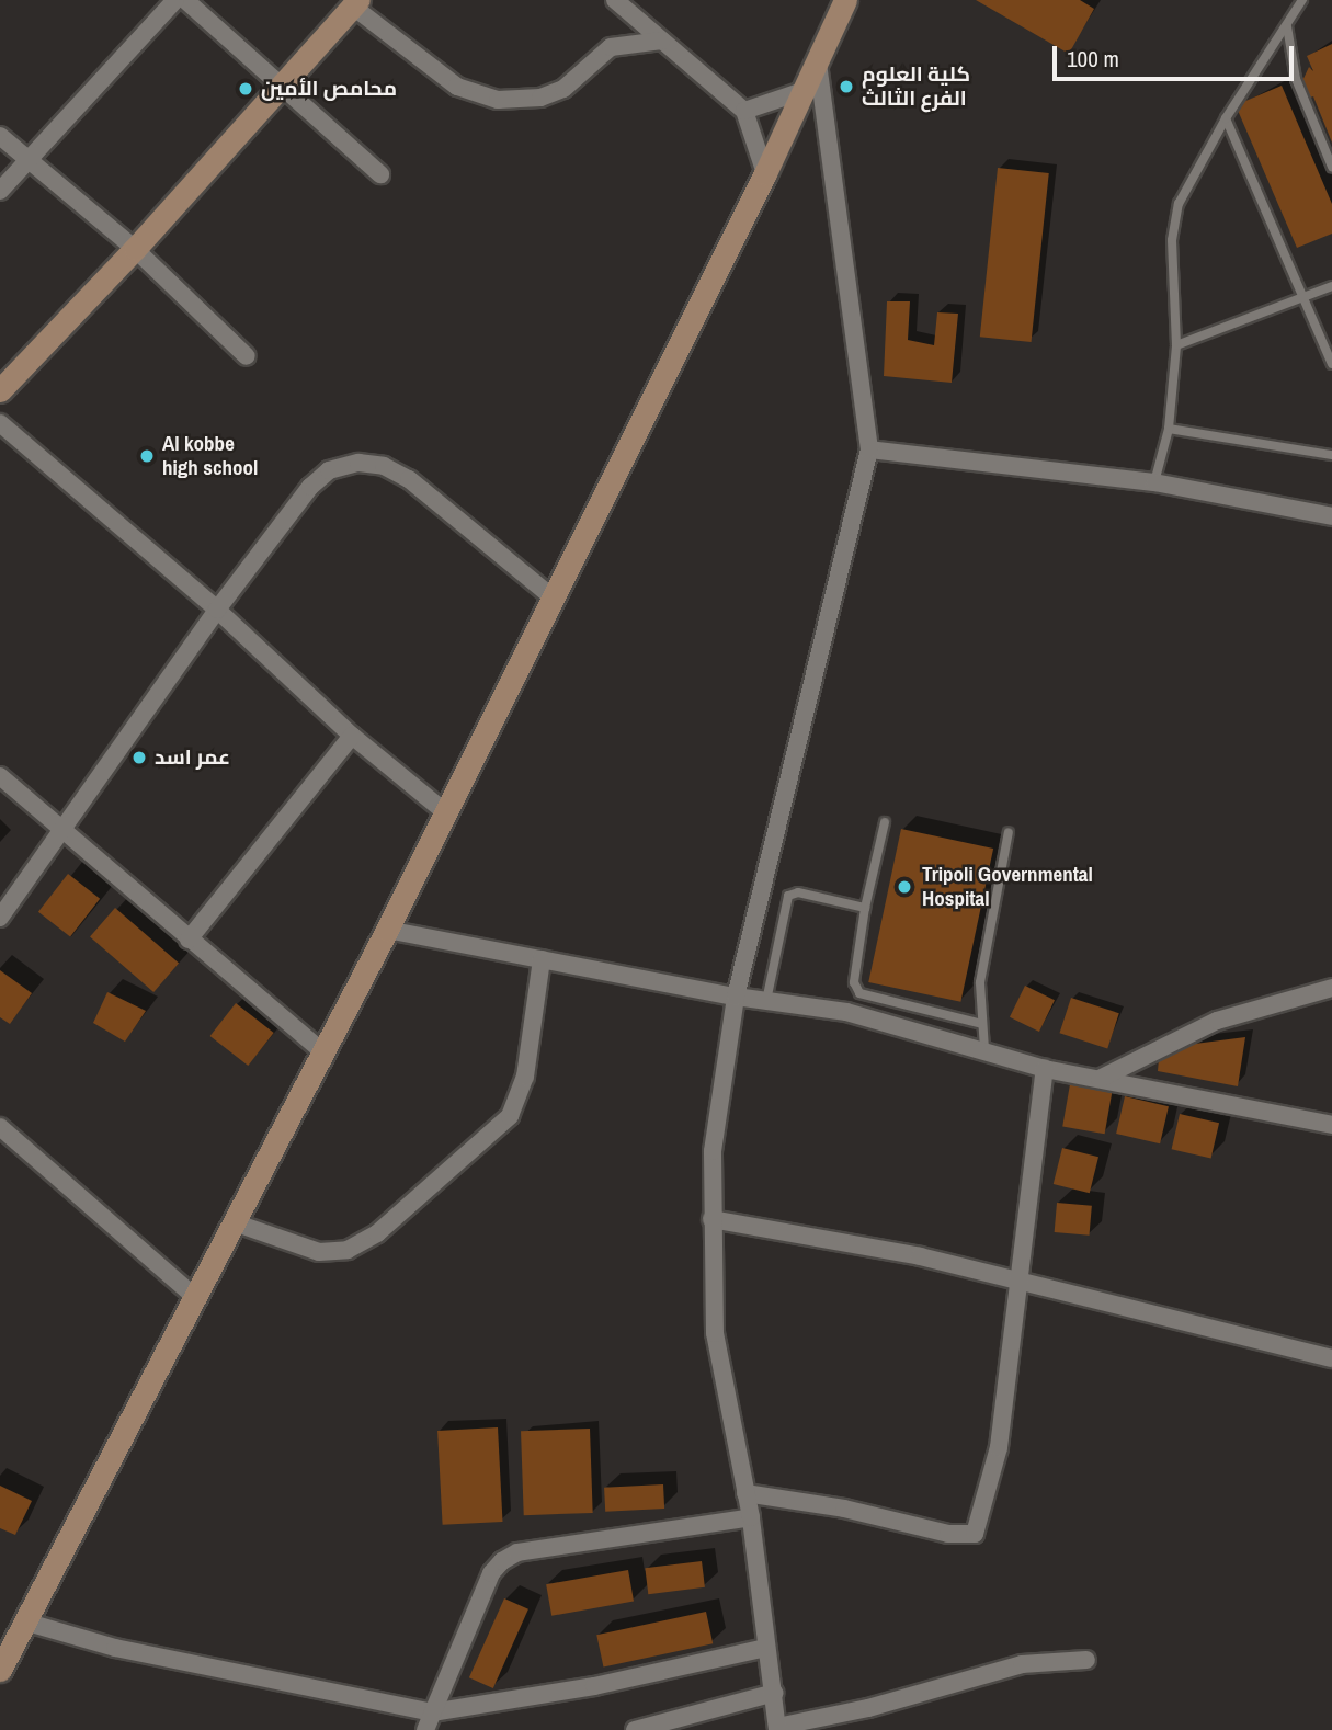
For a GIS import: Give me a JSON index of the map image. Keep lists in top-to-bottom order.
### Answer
{
  "places": [
    "كلية العلوم الفرع الثالث",
    "محامص الأمين",
    "Al kobbe high school",
    "عمر اسد",
    "Tripoli Governmental Hospital"
  ],
  "scale_bar": "100 m"
}
